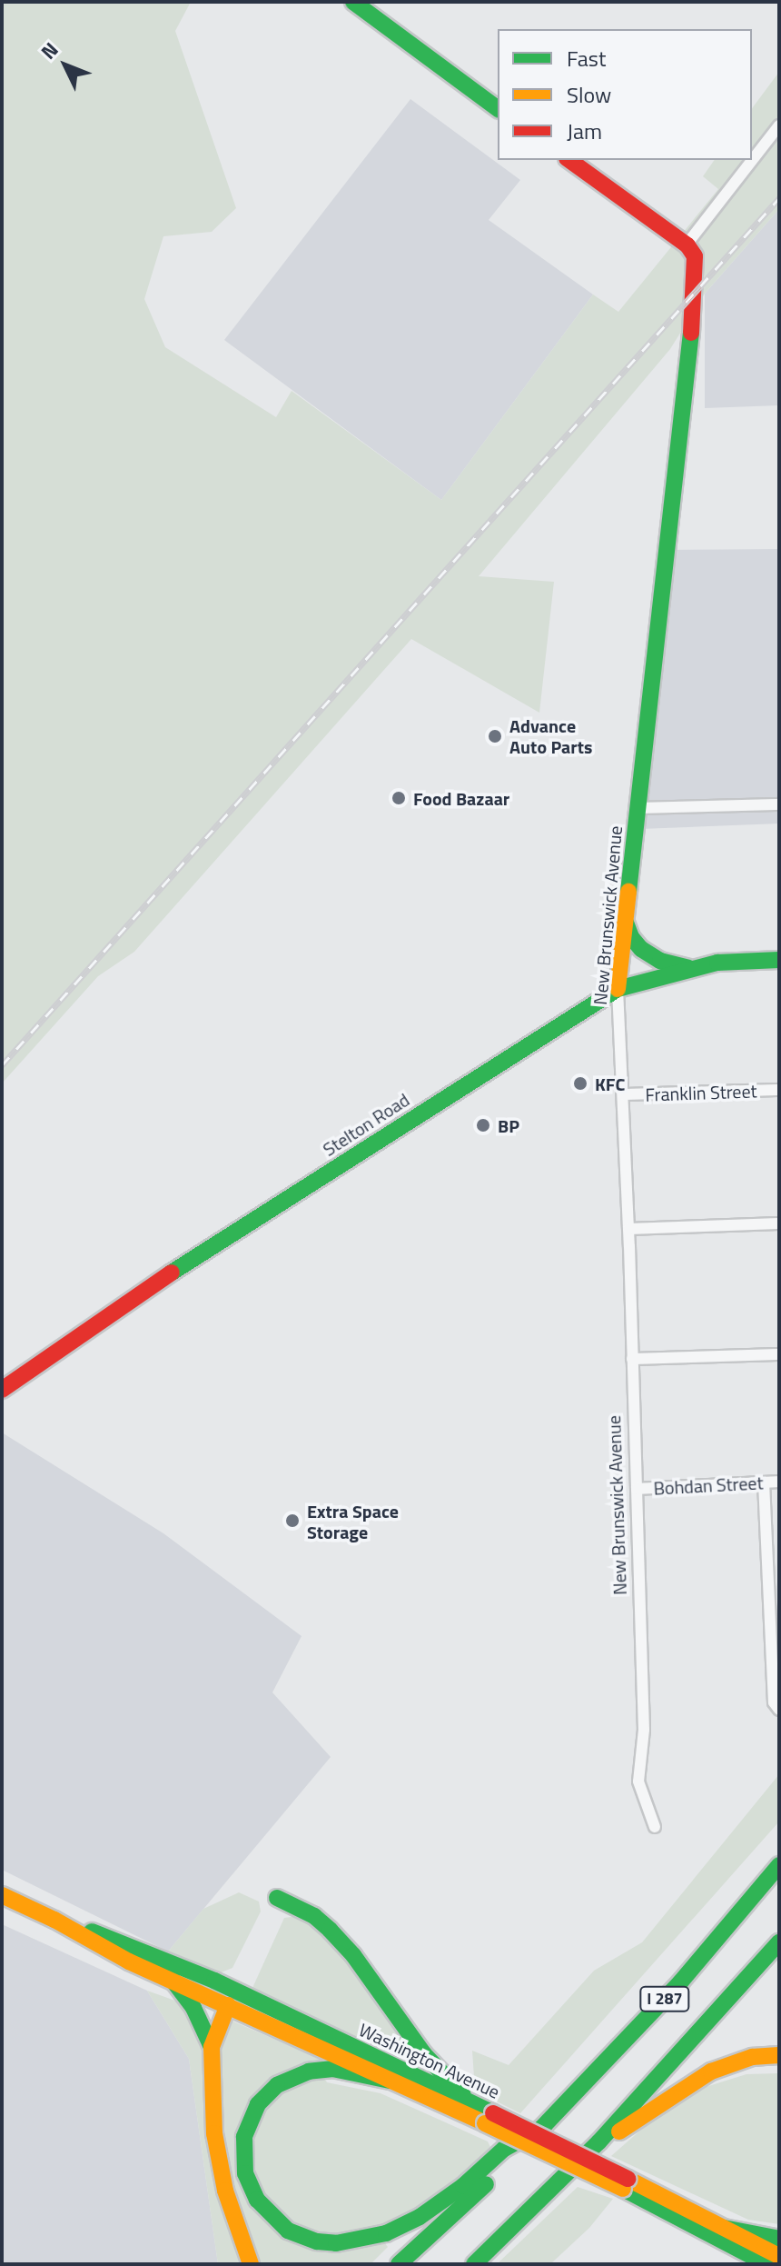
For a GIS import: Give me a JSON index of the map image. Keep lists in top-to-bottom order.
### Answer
{
  "streets": {
    "main road": [
      "New Brunswick Avenue",
      "Stelton Road",
      "I 287",
      "Washington Avenue"
    ],
    "street": ["Franklin Street", "Bohdan Street"]
  },
  "crossings": [
    ["New Brunswick Avenue", "Franklin Street"],
    ["New Brunswick Avenue", "Stelton Road"],
    ["New Brunswick Avenue", "Bohdan Street"]
  ],
  "places": [
    "Advance Auto Parts",
    "Food Bazaar",
    "KFC",
    "BP",
    "Extra Space Storage"
  ],
  "legend": ["Fast", "Slow", "Jam"],
  "north": "top left"
}
